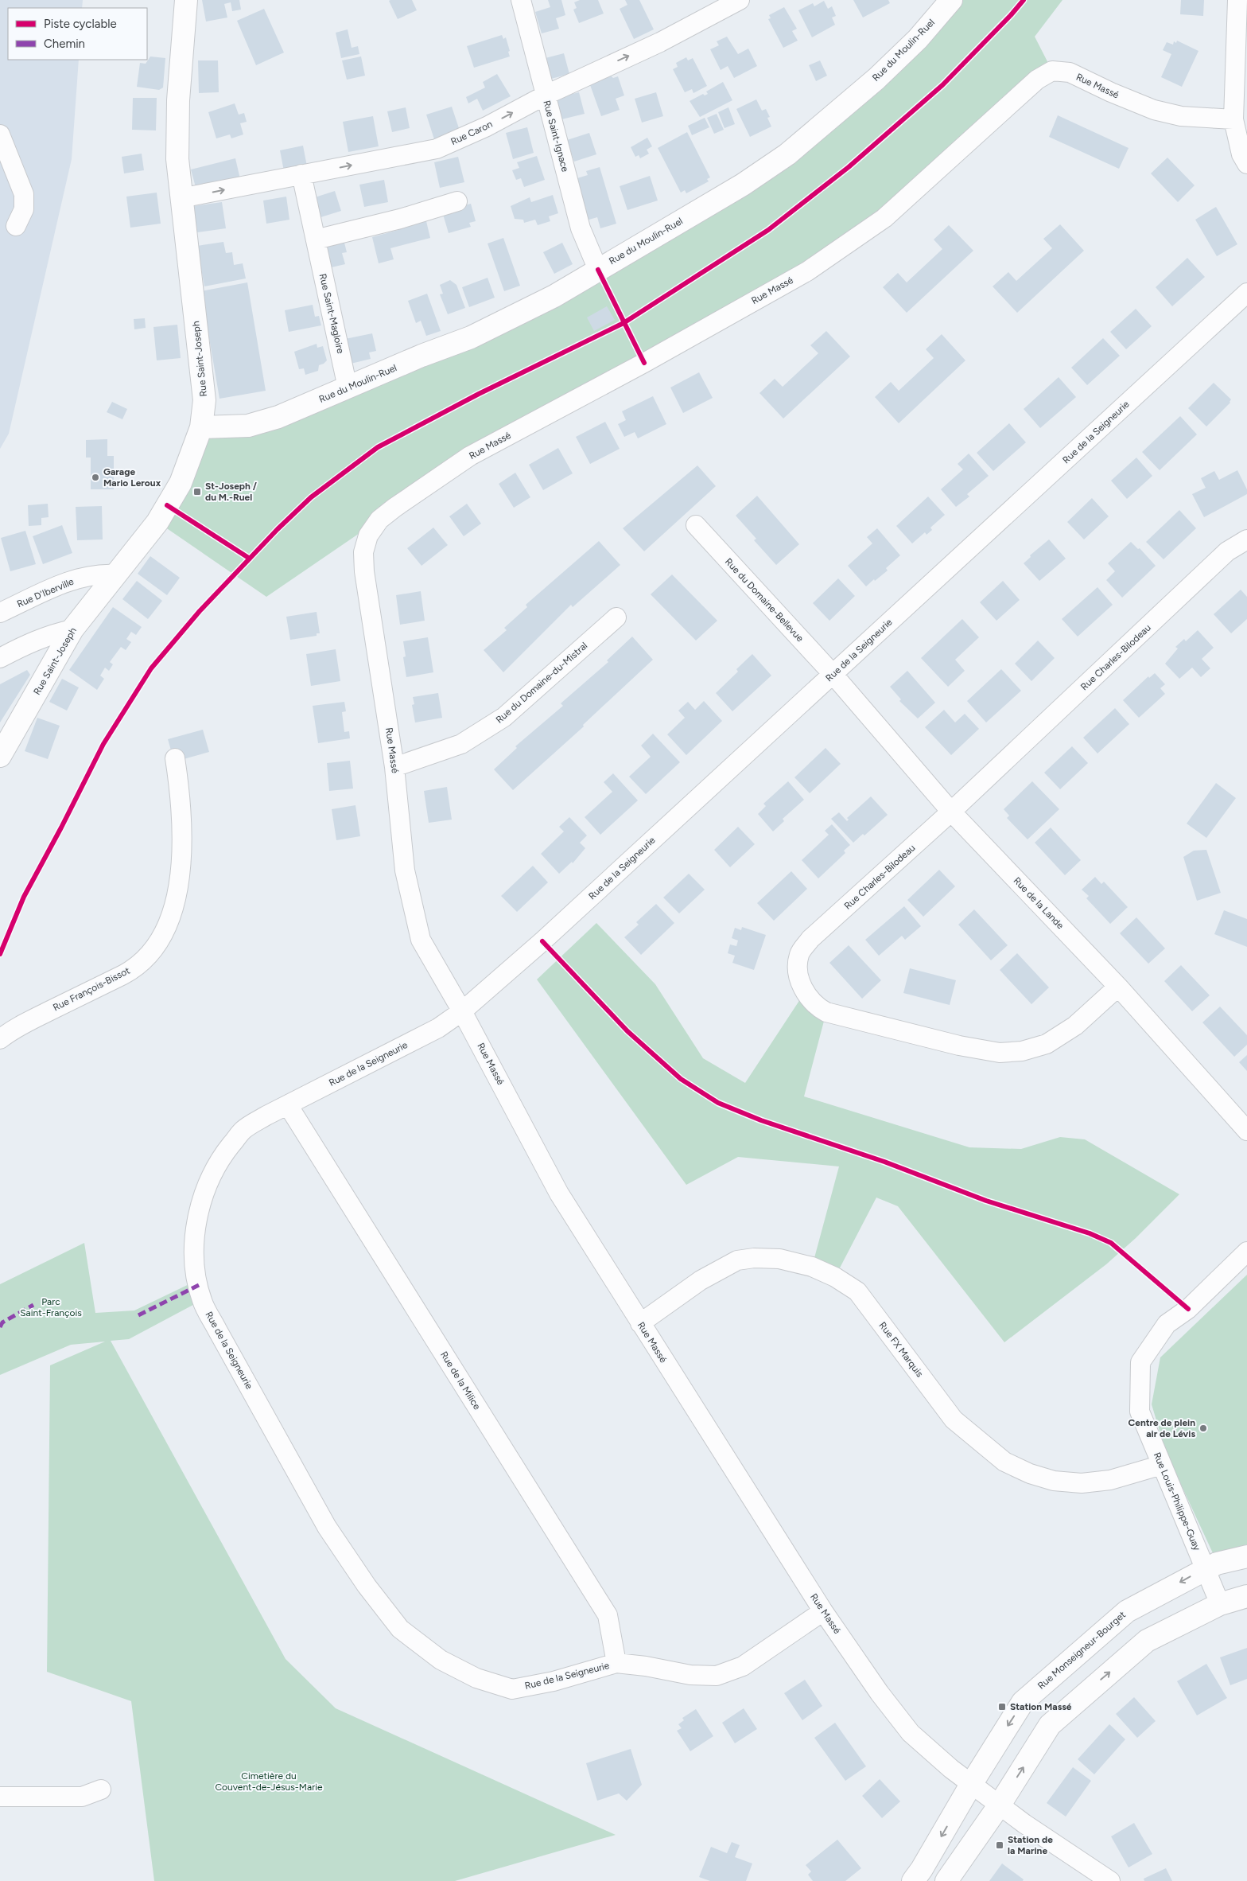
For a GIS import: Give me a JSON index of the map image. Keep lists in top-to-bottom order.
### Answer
{
  "streets": {
    "street": [
      "Rue du Moulin-Ruel",
      "Rue Massé",
      "Rue Caron",
      "Rue Saint-Ignace",
      "Rue Saint-Magloire",
      "Rue Saint-Joseph",
      "Rue de la Seigneurie",
      "Rue D'Iberville",
      "Rue du Domaine-Bellevue",
      "Rue Charles-Bilodeau",
      "Rue du Domaine-du-Mistral",
      "Rue de la Lande",
      "Rue François-Bissot",
      "Rue FX Marquis",
      "Rue de la Milice",
      "Rue Louis-Philippe-Guay",
      "Rue Monseigneur-Bourget"
    ]
  },
  "crossings": [
    ["Rue du Moulin-Ruel", "Rue Saint-Ignace"],
    ["Rue du Moulin-Ruel", "Rue Saint-Magloire"],
    ["Rue du Moulin-Ruel", "Rue Saint-Joseph"],
    ["Rue Massé", "Rue de la Seigneurie"],
    ["Rue Massé", "Rue du Domaine-du-Mistral"],
    ["Rue Massé", "Rue FX Marquis"],
    ["Rue Massé", "Rue Monseigneur-Bourget"],
    ["Rue Caron", "Rue Saint-Ignace"],
    ["Rue Caron", "Rue Saint-Magloire"],
    ["Rue Caron", "Rue Saint-Joseph"],
    ["Rue Saint-Joseph", "Rue D'Iberville"],
    ["Rue de la Seigneurie", "Rue du Domaine-Bellevue"],
    ["Rue de la Seigneurie", "Rue de la Lande"],
    ["Rue de la Seigneurie", "Rue de la Milice"],
    ["Rue du Domaine-Bellevue", "Rue de la Lande"],
    ["Rue Charles-Bilodeau", "Rue de la Lande"],
    ["Rue FX Marquis", "Rue Louis-Philippe-Guay"],
    ["Rue Louis-Philippe-Guay", "Rue Monseigneur-Bourget"]
  ],
  "one_way": ["Rue Caron"],
  "parks": ["Parc Saint-François", "Cimetière du Couvent-de-Jésus-Marie"],
  "places": {
    "other": ["Garage Mario Leroux", "Centre de plein air de Lévis"],
    "transit": ["St-Joseph / du M.-Ruel", "Station Massé", "Station de la Marine"]
  },
  "legend": ["Piste cyclable", "Chemin"]
}
